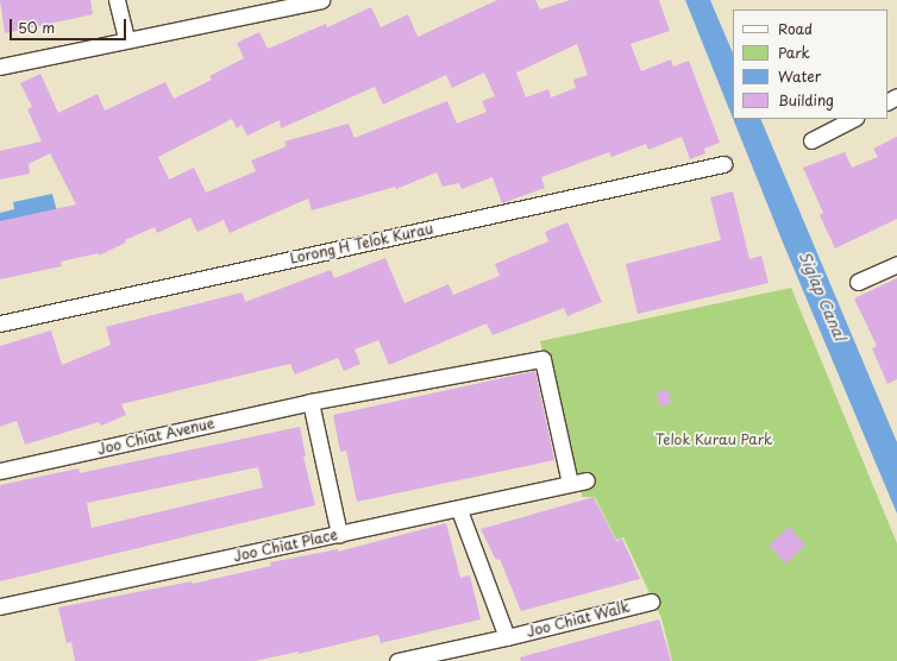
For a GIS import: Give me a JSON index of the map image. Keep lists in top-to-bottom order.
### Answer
{
  "streets": {
    "street": [
      "Lorong H Telok Kurau",
      "Joo Chiat Avenue",
      "Joo Chiat Place",
      "Joo Chiat Walk"
    ]
  },
  "crossings": [
    ["Joo Chiat Avenue", "Joo Chiat Place"],
    ["Joo Chiat Place", "Joo Chiat Walk"]
  ],
  "water": ["Siglap Canal"],
  "parks": ["Telok Kurau Park"],
  "legend": [
    "Road",
    "Park",
    "Water",
    "Building"
  ],
  "scale_bar": "50 m"
}
